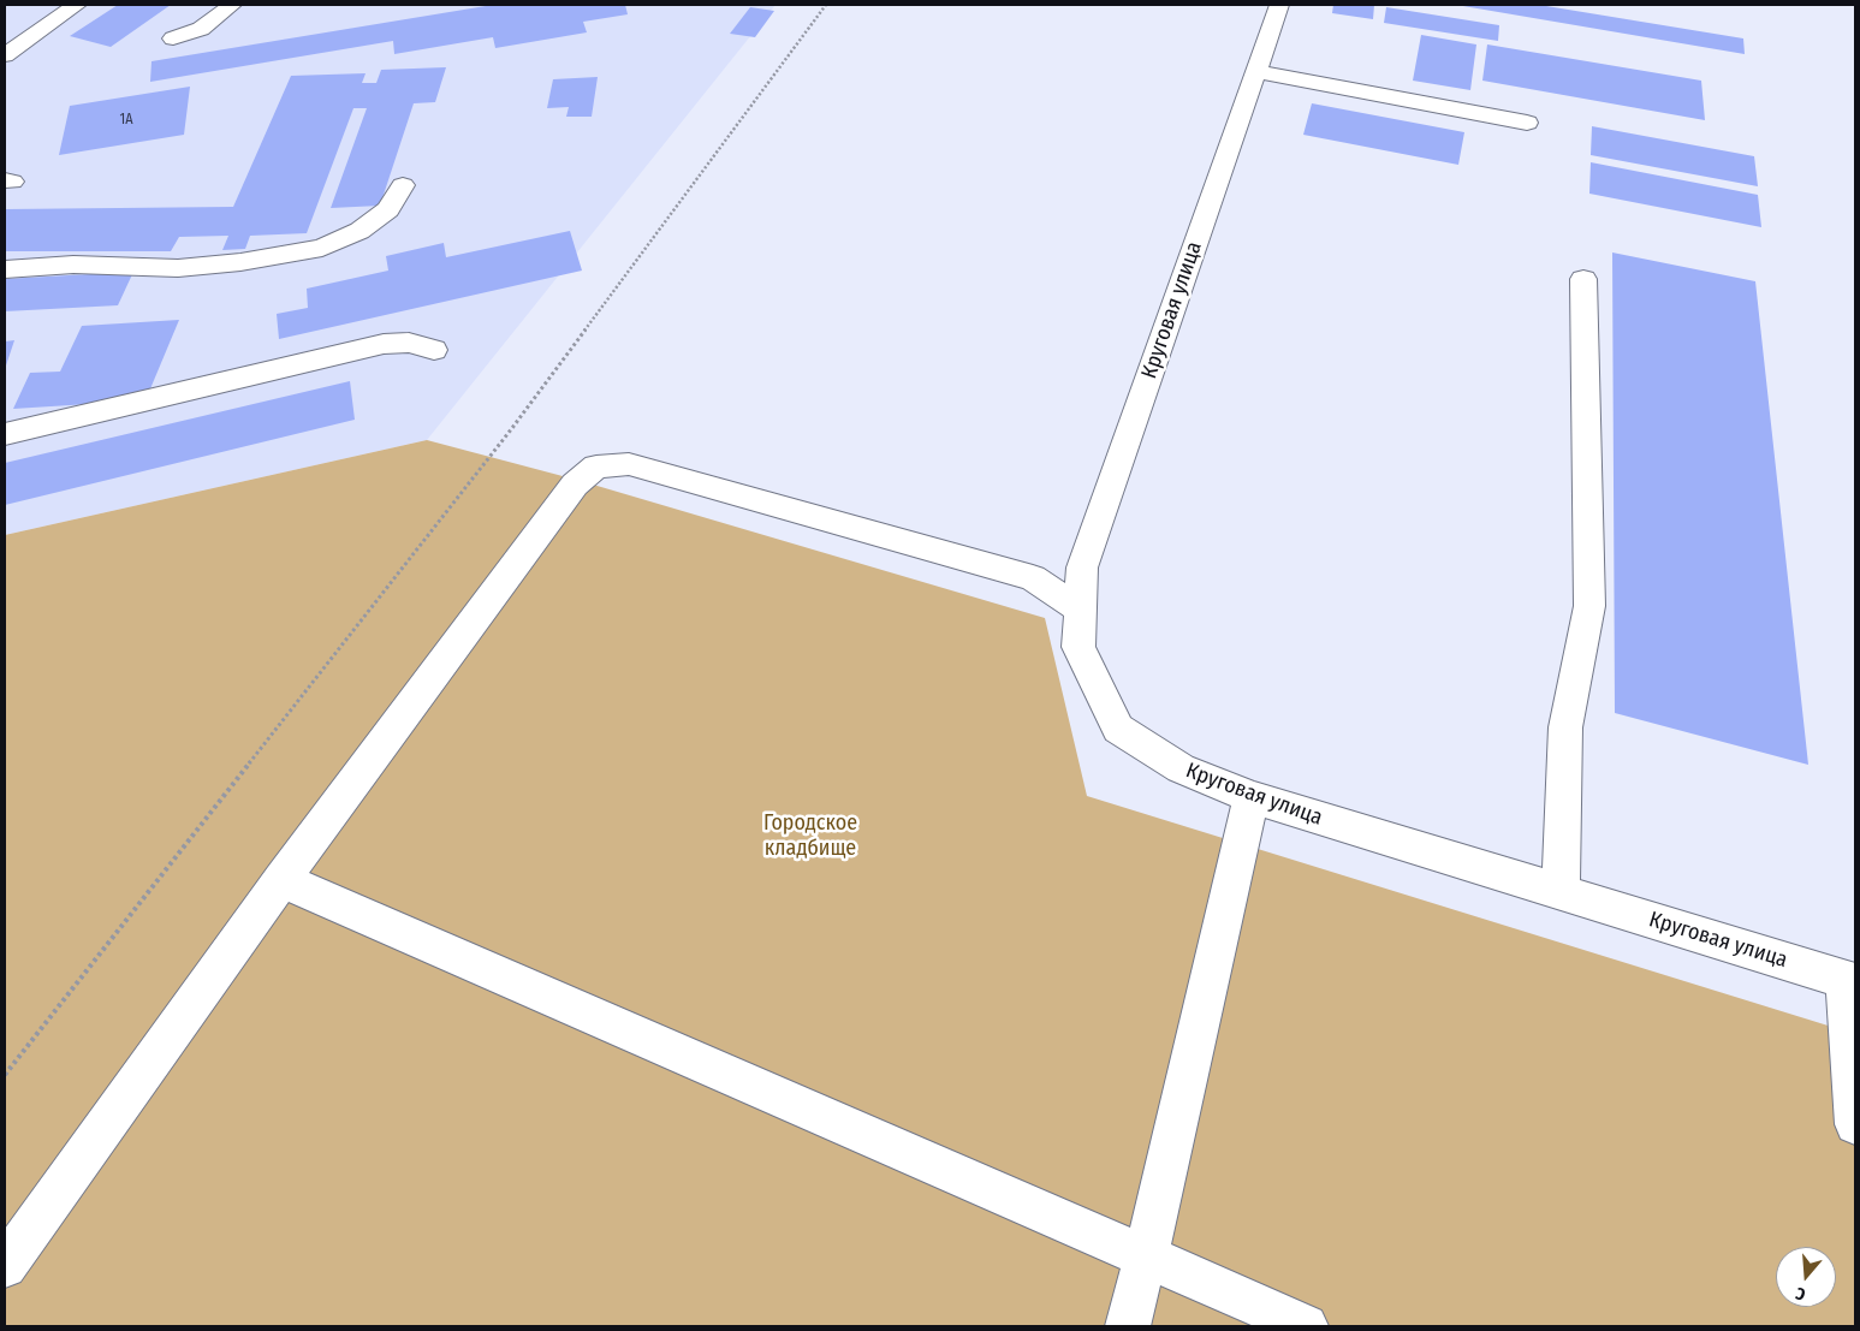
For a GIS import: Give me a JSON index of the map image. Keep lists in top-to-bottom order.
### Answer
{
  "streets": {
    "street": ["Круговая улица"]
  },
  "parks": ["Городское кладбище"],
  "house_numbers": ["1А"],
  "north": "bottom"
}
